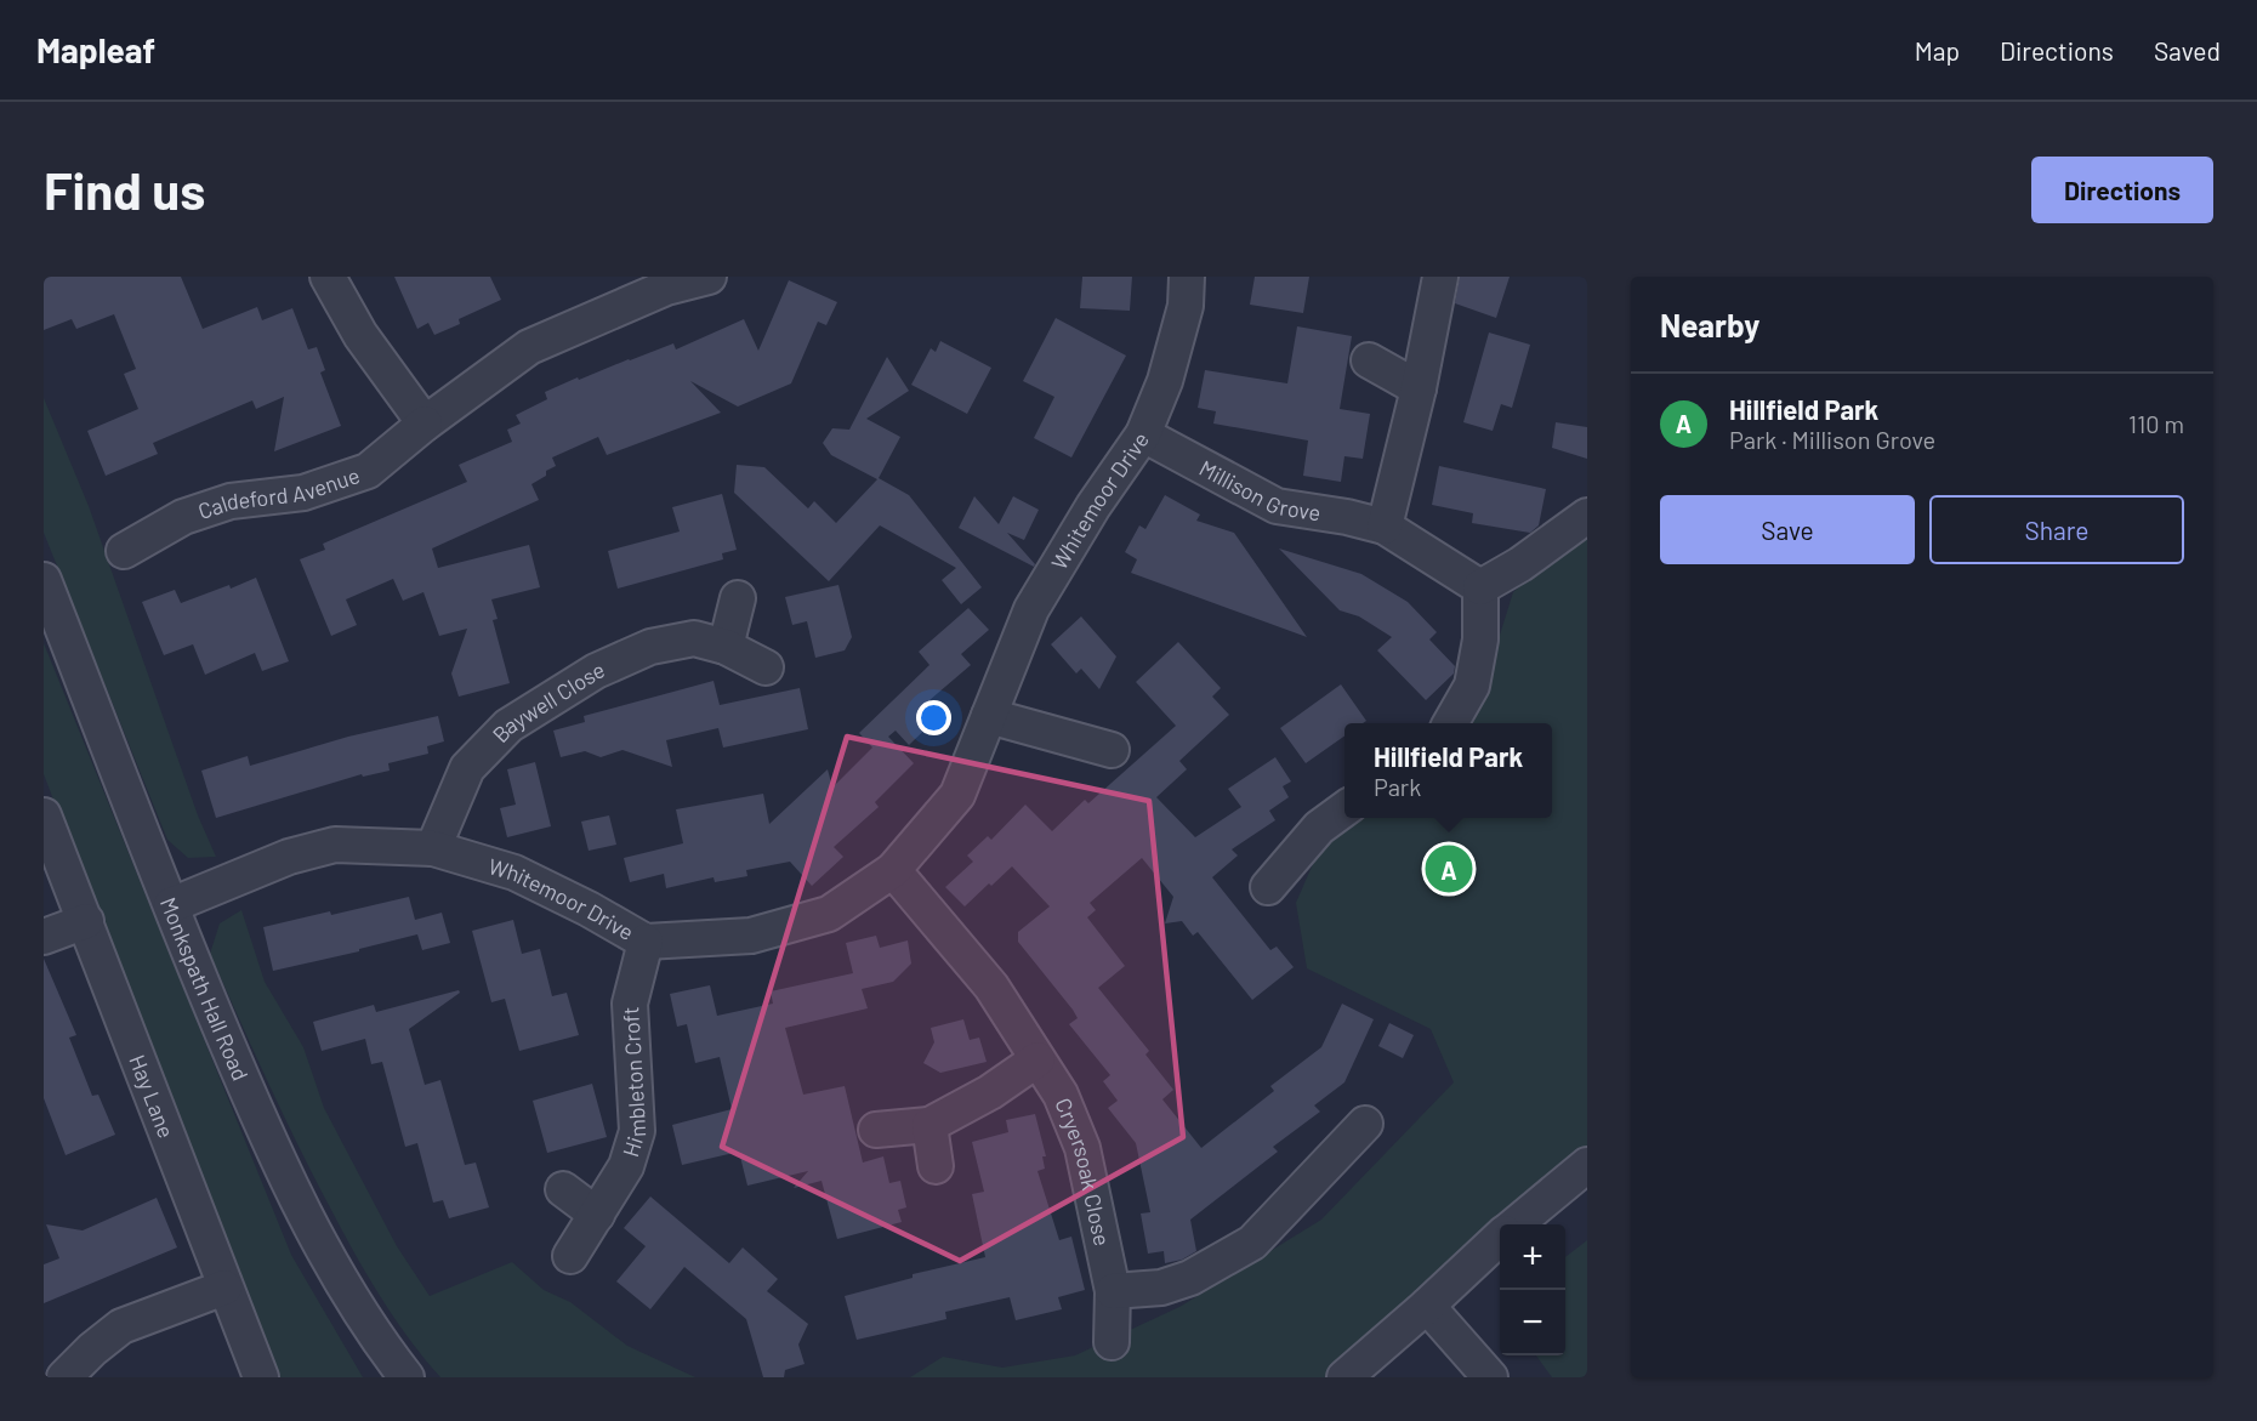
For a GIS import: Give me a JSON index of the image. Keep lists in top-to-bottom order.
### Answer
{
  "streets": {
    "street": [
      "Millison Grove",
      "Caldeford Avenue",
      "Whitemoor Drive",
      "Baywell Close",
      "Monkspath Hall Road",
      "Himbleton Croft",
      "Hay Lane",
      "Cryersoak Close"
    ]
  },
  "crossings": [
    ["Millison Grove", "Whitemoor Drive"],
    ["Whitemoor Drive", "Baywell Close"],
    ["Whitemoor Drive", "Monkspath Hall Road"],
    ["Whitemoor Drive", "Himbleton Croft"],
    ["Whitemoor Drive", "Cryersoak Close"]
  ],
  "page": {
    "header": "Mapleaf",
    "nav": ["Map", "Directions", "Saved"],
    "buttons": [
      "Directions",
      ["Save", "Share"]
    ],
    "title": "Find us",
    "heading": "Nearby",
    "list": [
      {
        "mark": "A",
        "name": "Hillfield Park",
        "note": "Park · Millison Grove",
        "value": "110 m"
      }
    ],
    "popup": ["Hillfield Park", "Park"],
    "pins": "A",
    "map_buttons": ["+", "−"]
  }
}
